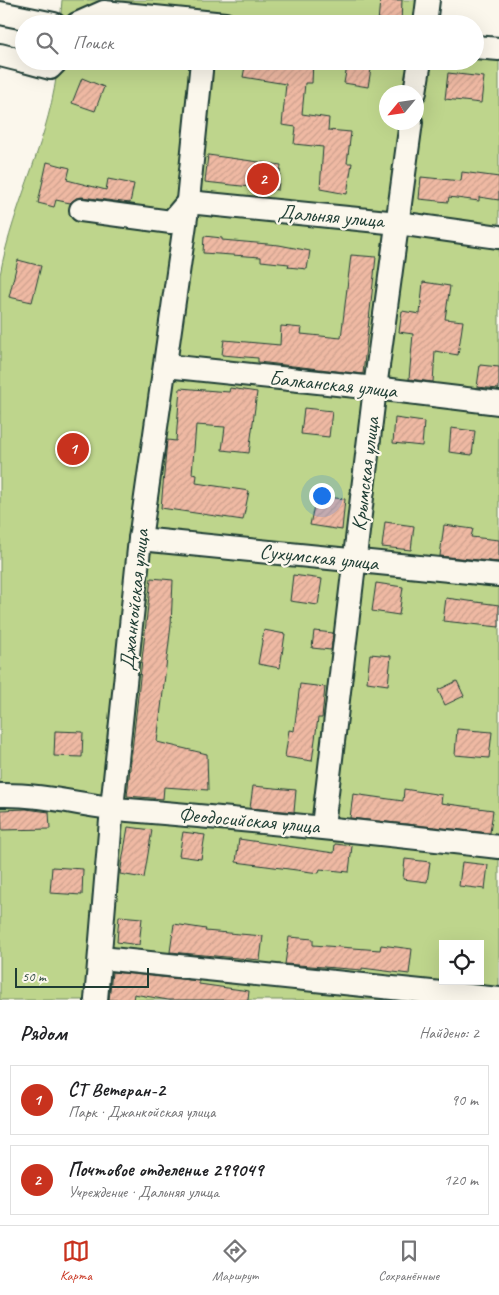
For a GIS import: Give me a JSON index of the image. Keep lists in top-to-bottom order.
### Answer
{
  "streets": {
    "street": [
      "Дальняя улица",
      "Балканская улица",
      "Крымская улица",
      "Сухумская улица",
      "Джанкойская улица",
      "Феодосийская улица"
    ]
  },
  "crossings": [
    ["Дальняя улица", "Крымская улица"],
    ["Дальняя улица", "Джанкойская улица"],
    ["Балканская улица", "Крымская улица"],
    ["Балканская улица", "Джанкойская улица"],
    ["Крымская улица", "Сухумская улица"],
    ["Крымская улица", "Феодосийская улица"],
    ["Сухумская улица", "Джанкойская улица"],
    ["Джанкойская улица", "Феодосийская улица"]
  ],
  "scale_bar": "50 m",
  "north": "bottom left",
  "page": {
    "search": "Поиск",
    "pins": ["2", "1"],
    "scale": "50 m",
    "heading": ["Рядом", "Найдено: 2"],
    "list": [
      {
        "mark": "1",
        "name": "СТ Ветеран-2",
        "note": "Парк · Джанкойская улица",
        "value": "90 m"
      },
      {
        "mark": "2",
        "name": "Почтовое отделение 299049",
        "note": "Учреждение · Дальняя улица",
        "value": "120 m"
      }
    ],
    "nav": ["Карта", "Маршрут", "Сохранённые"]
  }
}
